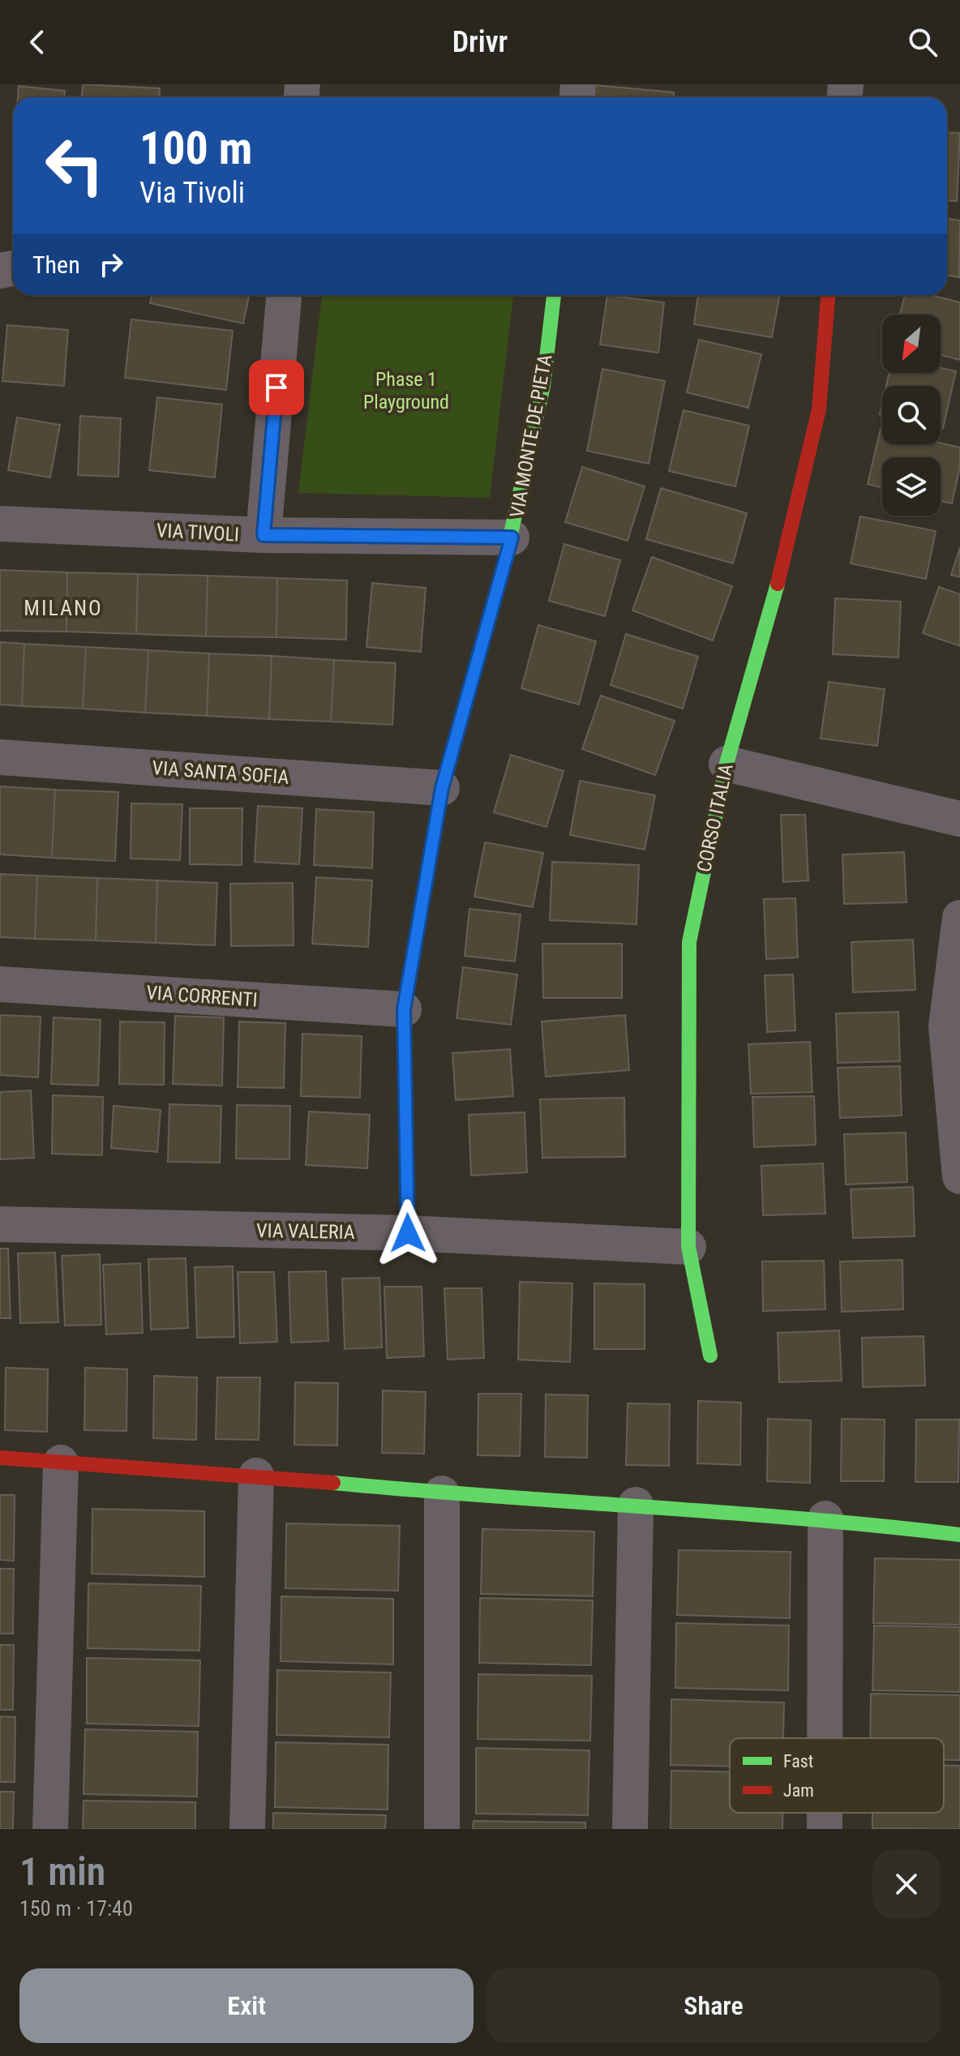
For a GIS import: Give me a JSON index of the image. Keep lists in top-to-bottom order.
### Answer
{
  "streets": {
    "street": [
      "VIA MONTE DE PIETA",
      "VIA TIVOLI",
      "VIA SANTA SOFIA",
      "CORSO ITALIA",
      "VIA CORRENTI",
      "VIA VALERIA"
    ]
  },
  "crossings": [
    ["VIA MONTE DE PIETA", "VIA TIVOLI"],
    ["VIA MONTE DE PIETA", "VIA SANTA SOFIA"],
    ["VIA MONTE DE PIETA", "VIA CORRENTI"],
    ["VIA MONTE DE PIETA", "VIA VALERIA"],
    ["CORSO ITALIA", "VIA VALERIA"]
  ],
  "districts": ["MILANO"],
  "parks": ["Phase 1 Playground"],
  "legend": ["Fast", "Jam"],
  "north": "bottom left",
  "page": {
    "header": "Drivr",
    "turn": ["100 m", "Via Tivoli"],
    "then": "Then",
    "heading": ["1 min", "150 m · 17:40"],
    "buttons": ["Exit", "Share"]
  }
}
